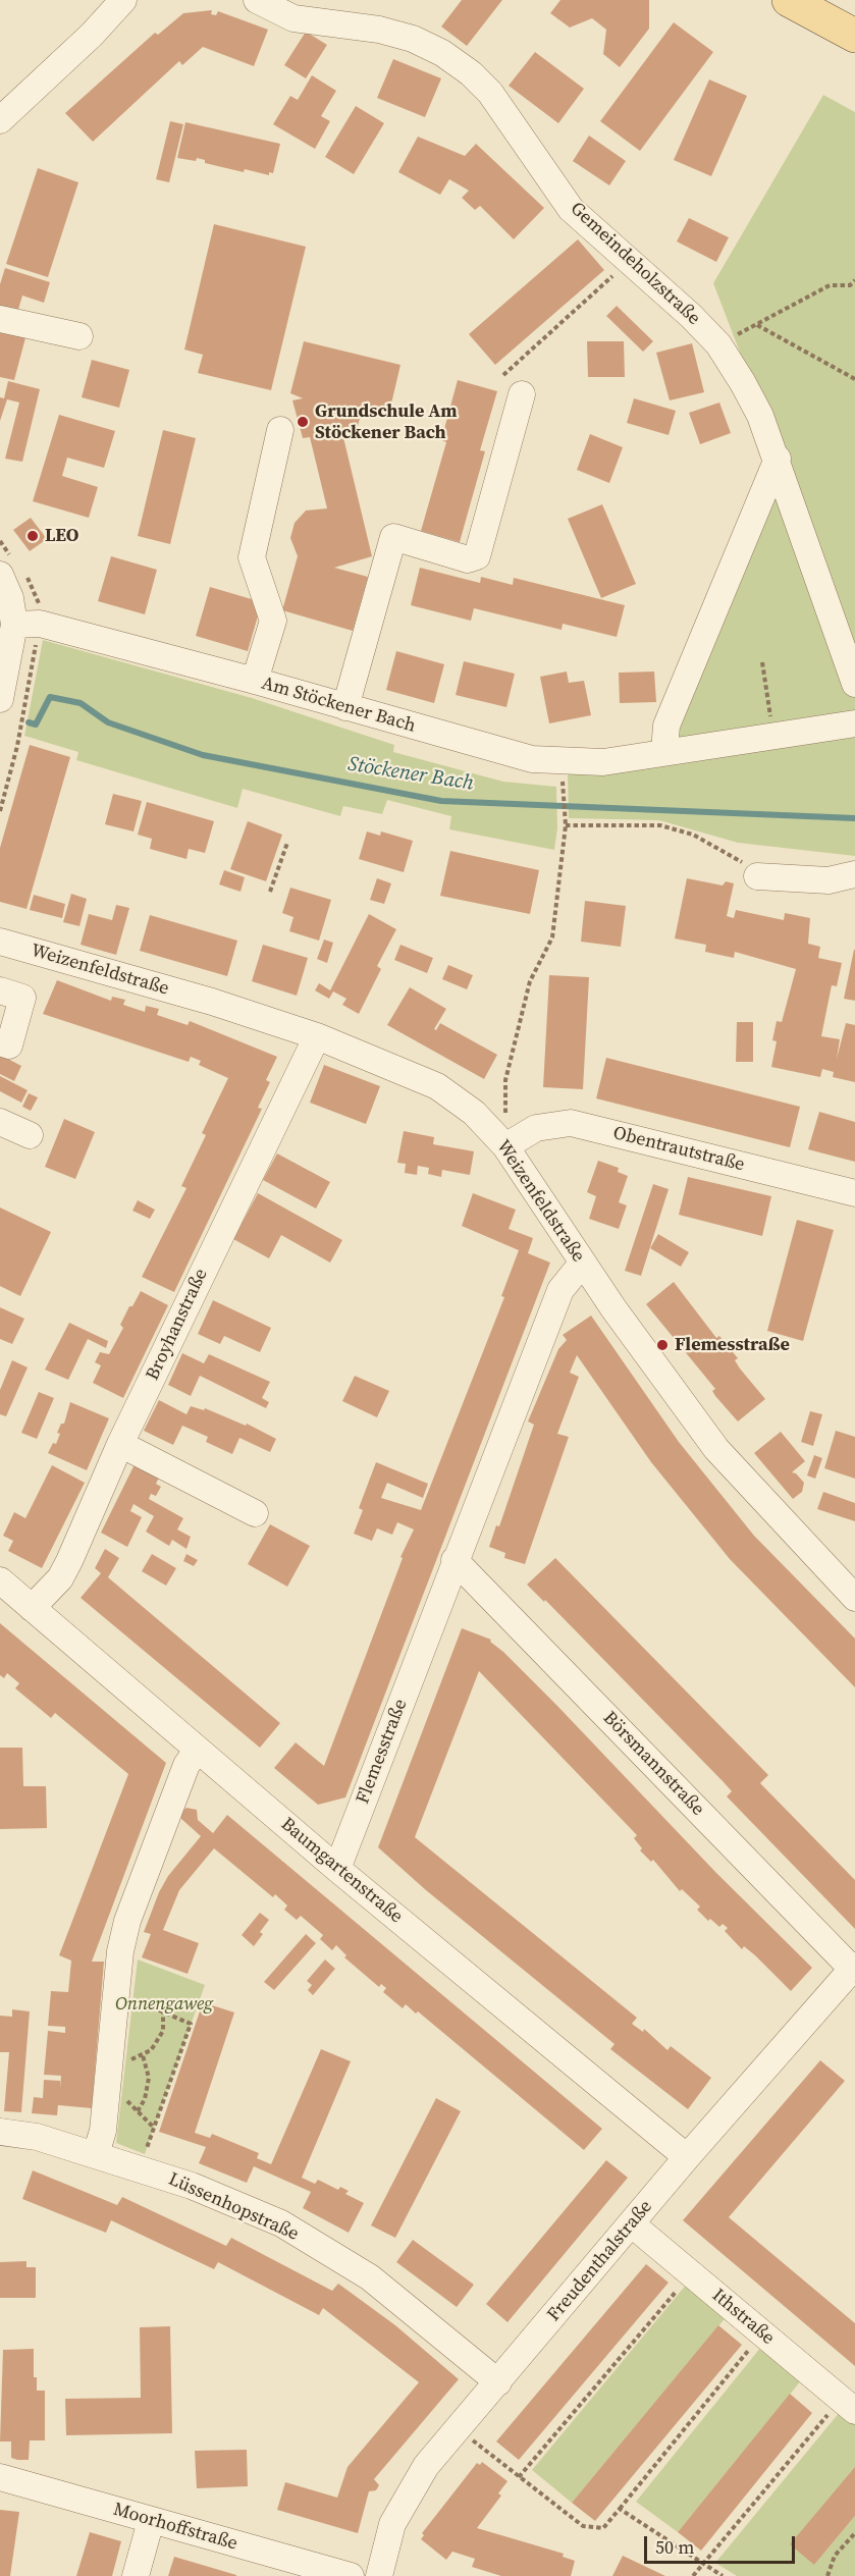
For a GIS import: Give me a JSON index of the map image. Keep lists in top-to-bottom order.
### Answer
{
  "streets": {
    "street": [
      "Gemeindeholzstraße",
      "Am Stöckener Bach",
      "Weizenfeldstraße",
      "Obentrautstraße",
      "Broyhanstraße",
      "Flemesstraße",
      "Börsmannstraße",
      "Baumgartenstraße",
      "Lüssenhopstraße",
      "Freudenthalstraße",
      "Ithstraße",
      "Moorhoffstraße"
    ]
  },
  "crossings": [
    ["Weizenfeldstraße", "Obentrautstraße"],
    ["Weizenfeldstraße", "Broyhanstraße"],
    ["Weizenfeldstraße", "Flemesstraße"],
    ["Broyhanstraße", "Baumgartenstraße"],
    ["Flemesstraße", "Börsmannstraße"],
    ["Flemesstraße", "Baumgartenstraße"],
    ["Börsmannstraße", "Freudenthalstraße"],
    ["Baumgartenstraße", "Freudenthalstraße"],
    ["Lüssenhopstraße", "Freudenthalstraße"],
    ["Freudenthalstraße", "Ithstraße"]
  ],
  "water": ["Stöckener Bach"],
  "parks": ["Onnengaweg"],
  "places": ["Grundschule Am Stöckener Bach", "LEO", "Flemesstraße"],
  "scale_bar": "50 m"
}
